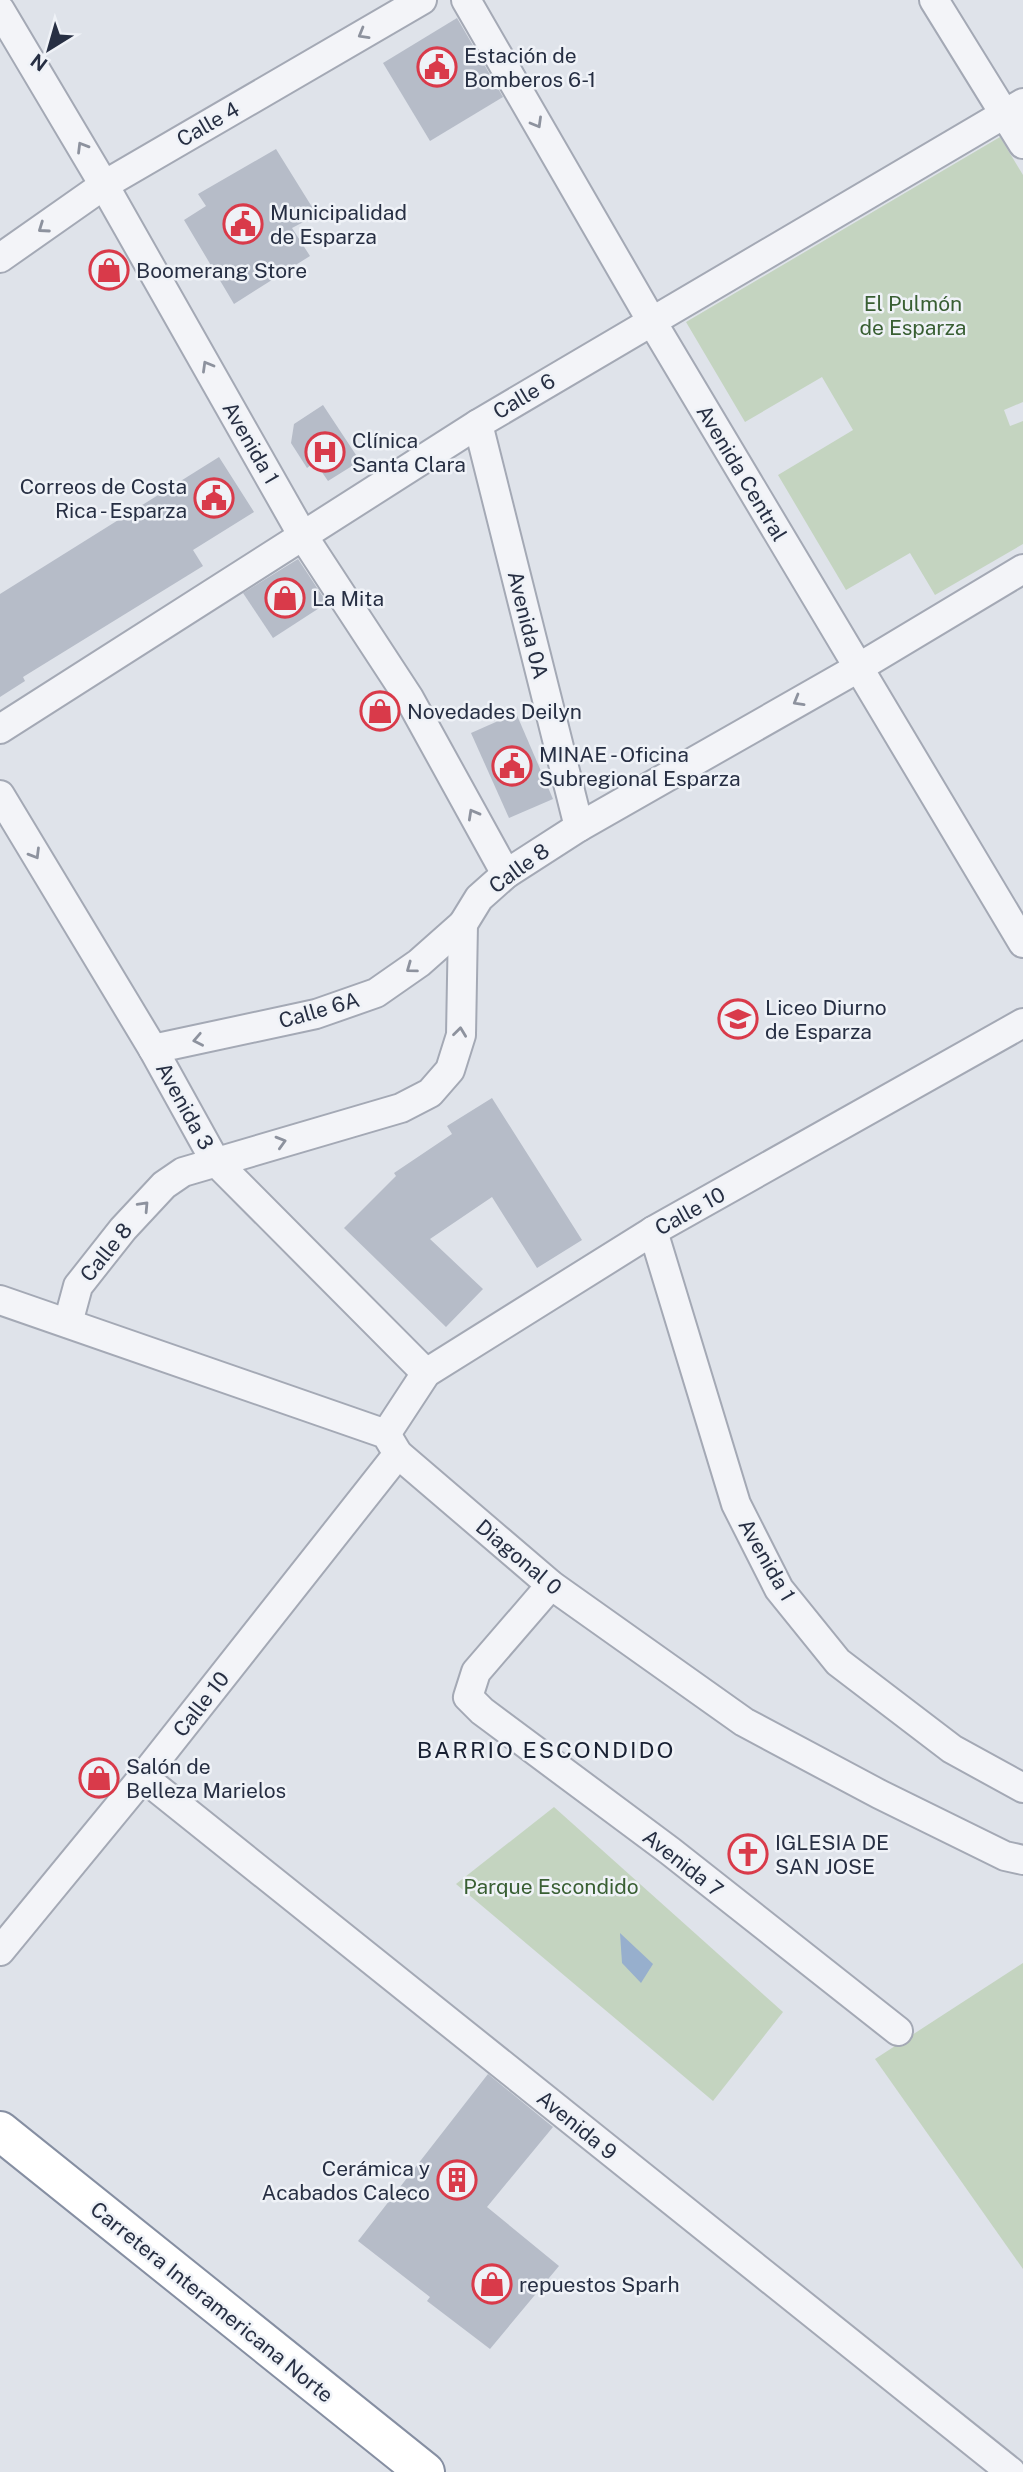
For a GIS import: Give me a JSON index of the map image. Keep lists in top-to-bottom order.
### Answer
{
  "streets": {
    "highway": ["Carretera Interamericana Norte"],
    "street": [
      "Calle 4",
      "Calle 6",
      "Avenida 1",
      "Avenida Central",
      "Avenida 0A",
      "Calle 8",
      "Calle 6A",
      "Avenida 3",
      "Calle 10",
      "Diagonal 0",
      "Avenida 7",
      "Avenida 9"
    ]
  },
  "crossings": [
    ["Calle 4", "Avenida 1"],
    ["Calle 6", "Avenida 1"],
    ["Calle 6", "Avenida Central"],
    ["Calle 6", "Avenida 0A"],
    ["Avenida 1", "Calle 8"],
    ["Avenida 1", "Calle 10"],
    ["Avenida Central", "Calle 8"],
    ["Avenida 0A", "Calle 8"],
    ["Calle 8", "Calle 6A"],
    ["Calle 8", "Avenida 3"],
    ["Calle 8", "Diagonal 0"],
    ["Calle 6A", "Avenida 3"],
    ["Avenida 3", "Calle 10"],
    ["Calle 10", "Diagonal 0"],
    ["Calle 10", "Avenida 9"],
    ["Diagonal 0", "Avenida 7"]
  ],
  "one_way": [
    "Calle 4",
    "Avenida 1",
    "Calle 6A",
    "Avenida 3"
  ],
  "districts": ["BARRIO ESCONDIDO"],
  "parks": ["El Pulmón de Esparza", "Parque Escondido"],
  "places": {
    "public building": [
      "Estación de Bomberos 6-1",
      "Municipalidad de Esparza",
      "Correos de Costa Rica - Esparza",
      "MINAE - Oficina Subregional Esparza"
    ],
    "shop": [
      "Boomerang Store",
      "La Mita",
      "Novedades Deilyn",
      "Salón de Belleza Marielos",
      "repuestos Sparh"
    ],
    "hospital": ["Clínica Santa Clara"],
    "school or university": ["Liceo Diurno de Esparza"],
    "church": ["IGLESIA DE SAN JOSE"],
    "building": ["Cerámica y Acabados Caleco"]
  },
  "north": "bottom left"
}
